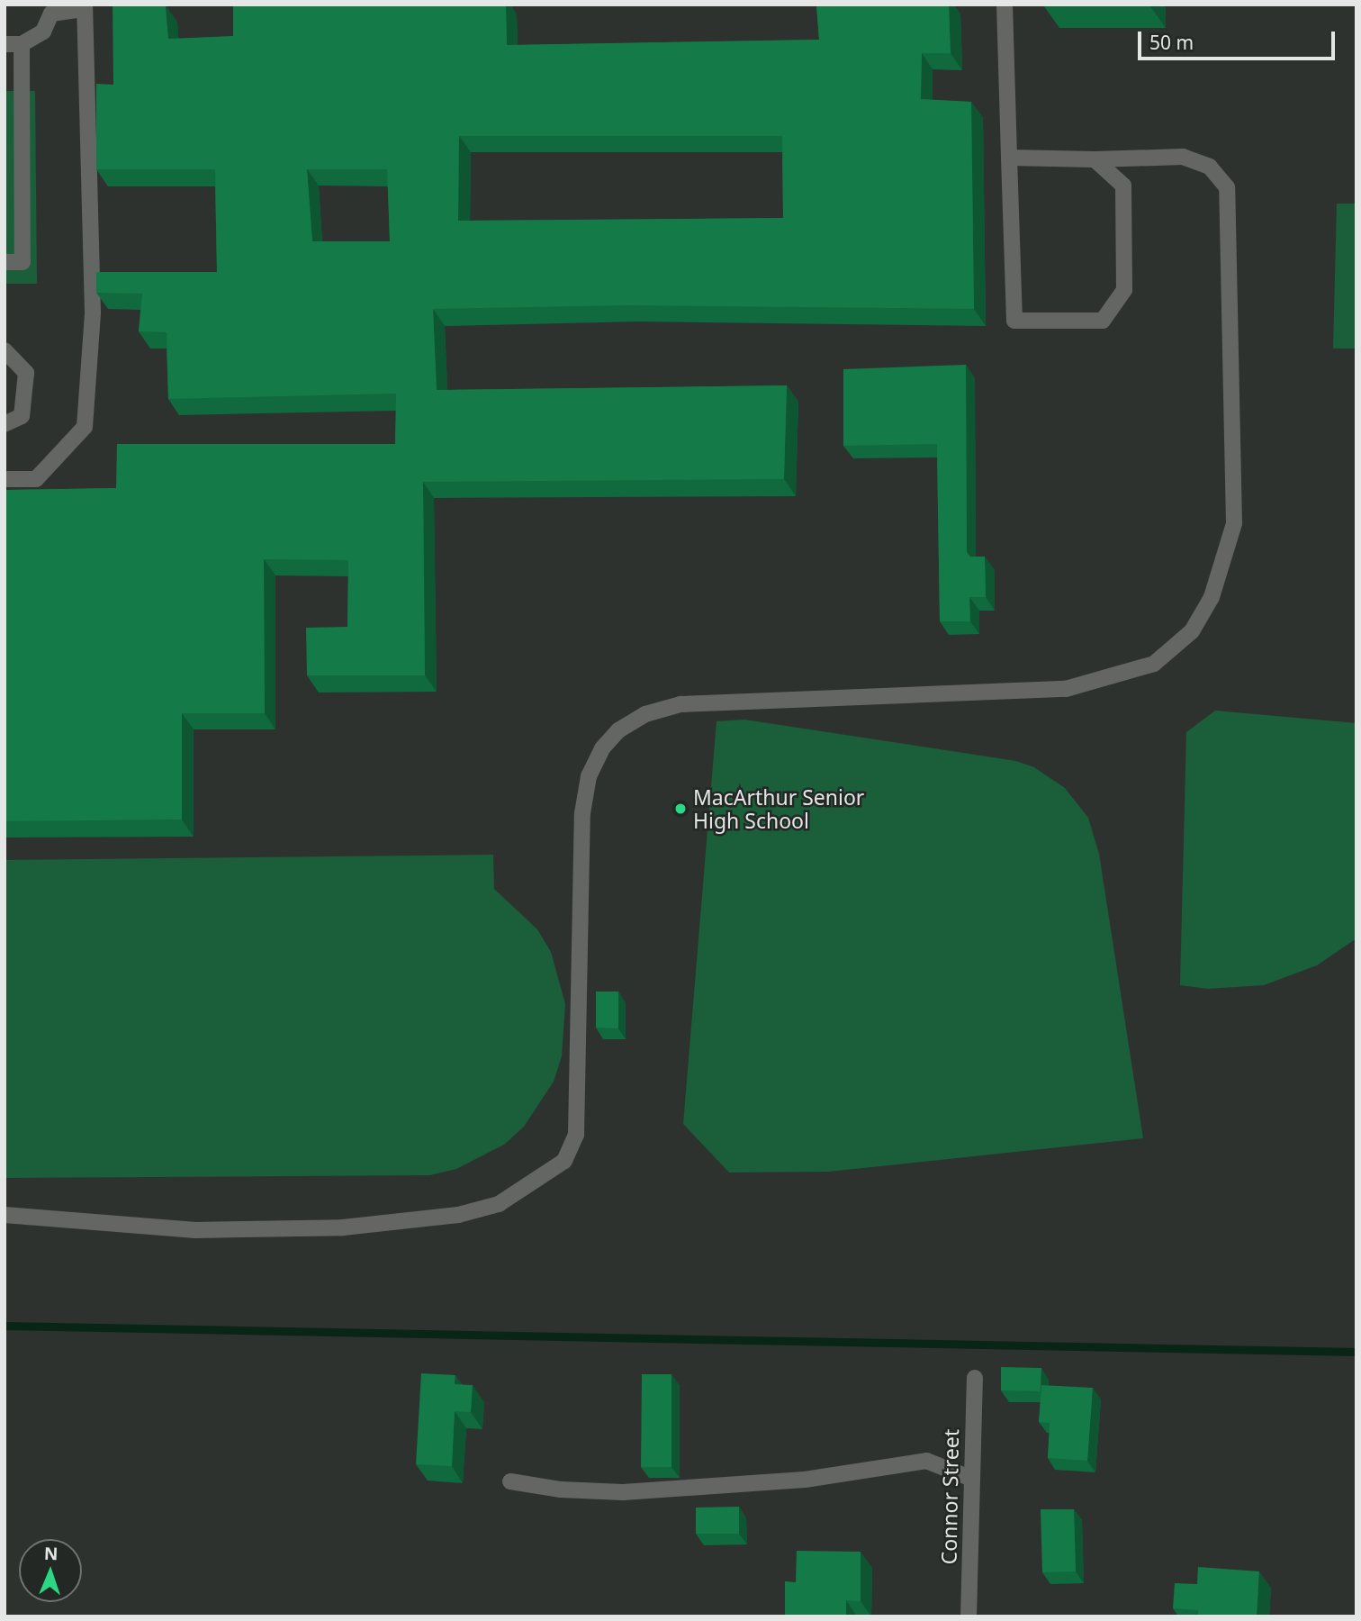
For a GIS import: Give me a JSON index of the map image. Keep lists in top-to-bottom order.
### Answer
{
  "streets": {
    "street": ["Connor Street"]
  },
  "places": ["MacArthur Senior High School"],
  "scale_bar": "50 m",
  "north": "top"
}
